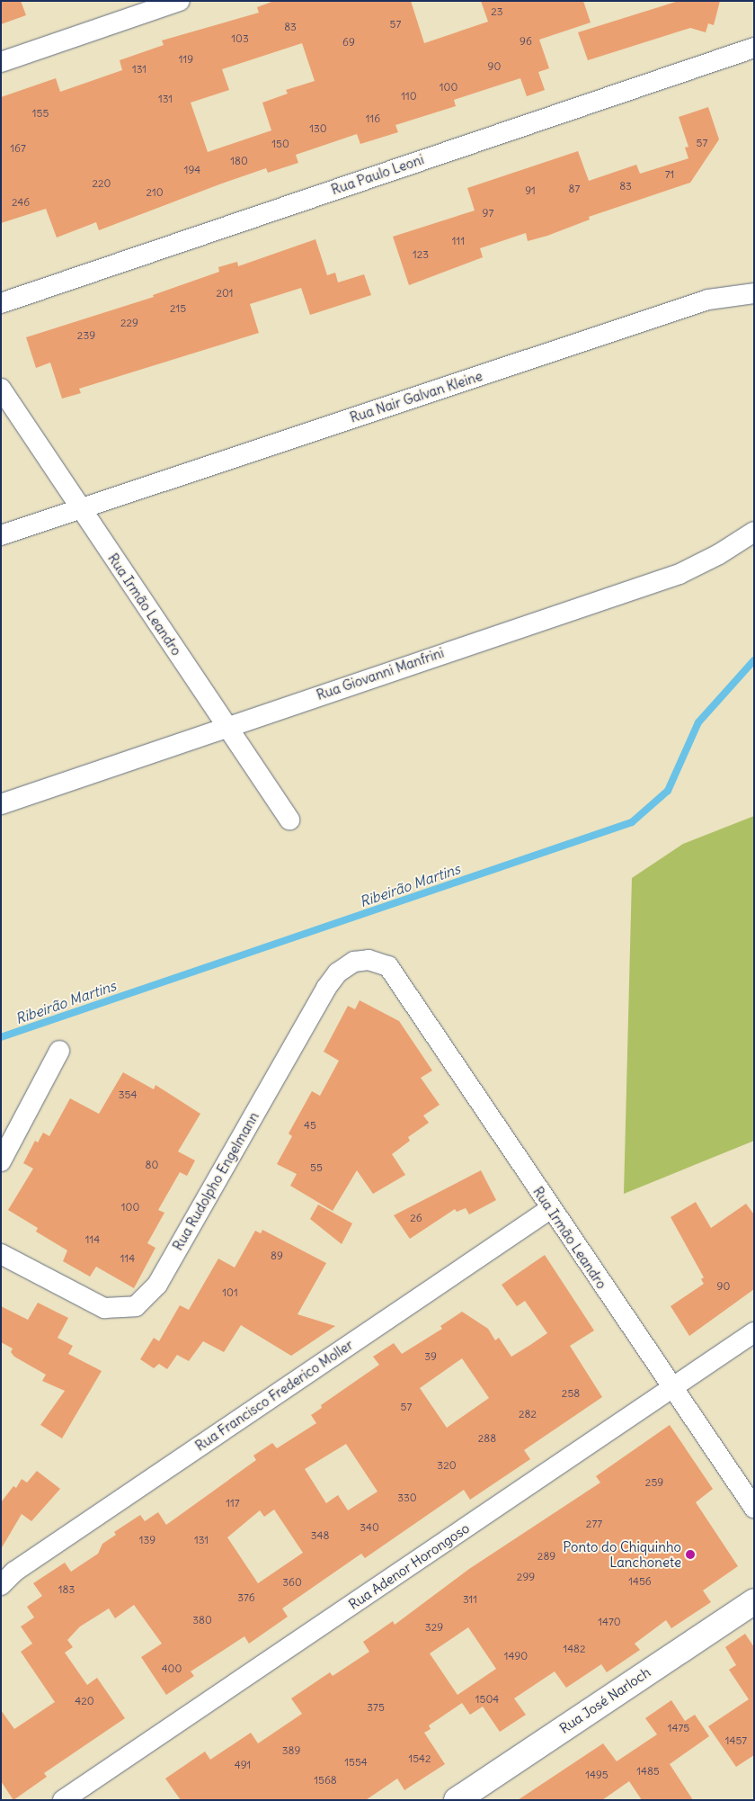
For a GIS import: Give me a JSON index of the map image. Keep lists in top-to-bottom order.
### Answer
{
  "streets": {
    "main road": ["Rua José Narloch"],
    "street": [
      "Rua Paulo Leoni",
      "Rua Nair Galvan Kleine",
      "Rua Irmão Leandro",
      "Rua Giovanni Manfrini",
      "Rua Rudolpho Engelmann",
      "Rua Francisco Frederico Moller",
      "Rua Adenor Horongoso"
    ]
  },
  "crossings": [
    ["Rua Nair Galvan Kleine", "Rua Irmão Leandro"],
    ["Rua Irmão Leandro", "Rua Giovanni Manfrini"],
    ["Rua Irmão Leandro", "Rua Rudolpho Engelmann"],
    ["Rua Irmão Leandro", "Rua Francisco Frederico Moller"],
    ["Rua Irmão Leandro", "Rua Adenor Horongoso"]
  ],
  "water": ["Ribeirão Martins"],
  "places": ["Ponto do Chiquinho Lanchonete"],
  "house_numbers": [
    "23",
    "57",
    "83",
    "103",
    "96",
    "69",
    "119",
    "90",
    "131",
    "100",
    "110",
    "131",
    "155",
    "116",
    "130",
    "57",
    "150",
    "167",
    "180",
    "194",
    "71",
    "220",
    "83",
    "87",
    "91",
    "210",
    "246",
    "97",
    "111",
    "123",
    "201",
    "215",
    "229",
    "239",
    "354",
    "45",
    "80",
    "55",
    "100",
    "26",
    "114",
    "89",
    "114",
    "90",
    "101",
    "39",
    "258",
    "57",
    "282",
    "288",
    "320",
    "259",
    "330",
    "117",
    "277",
    "340",
    "348",
    "139",
    "131",
    "289",
    "299",
    "1456",
    "360",
    "183",
    "376",
    "311",
    "380",
    "1470",
    "329",
    "1482",
    "1490",
    "400",
    "1504",
    "420",
    "375",
    "1475",
    "1457",
    "389",
    "1542",
    "1554",
    "491",
    "1485",
    "1495",
    "1568"
  ]
}
